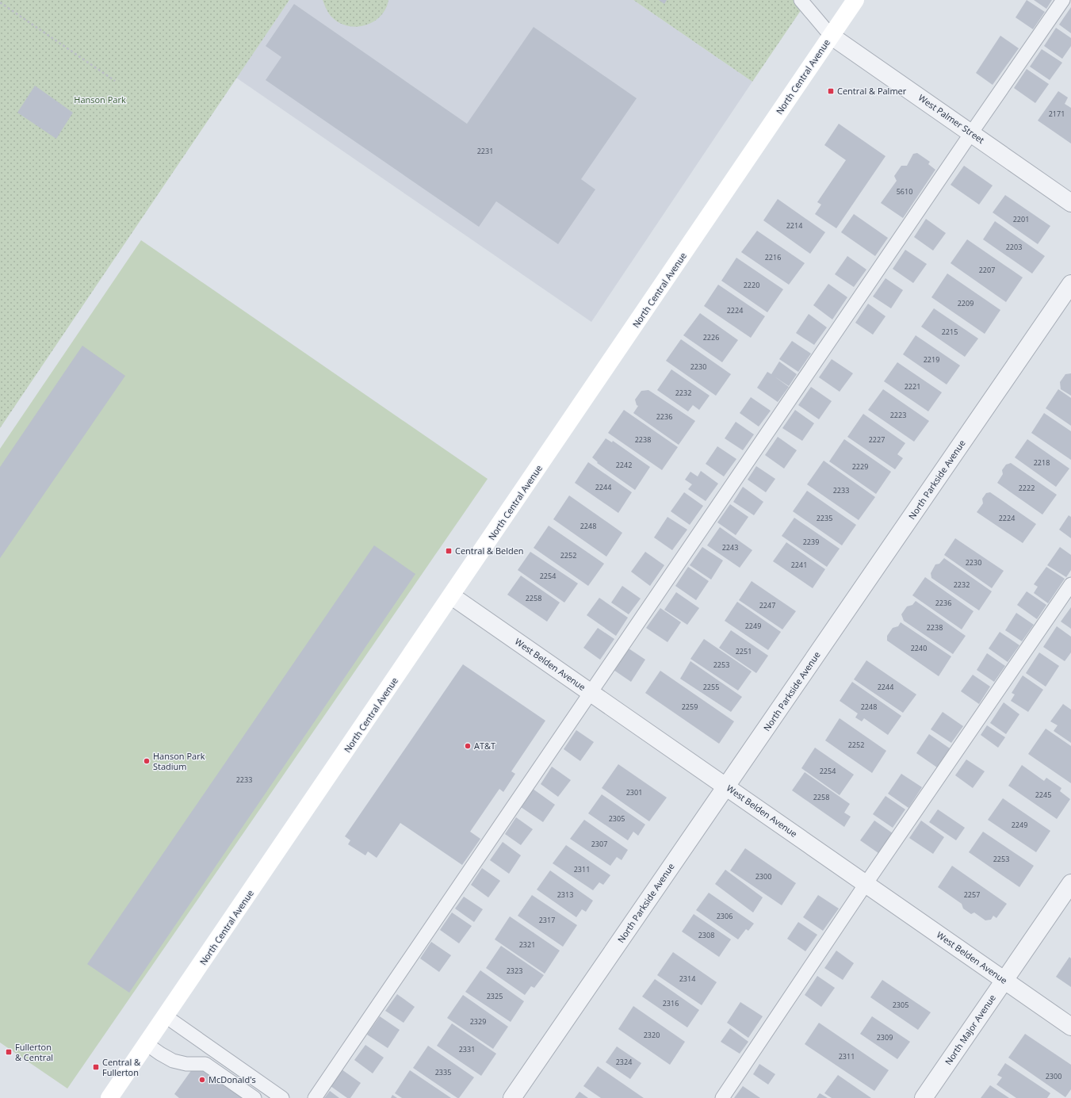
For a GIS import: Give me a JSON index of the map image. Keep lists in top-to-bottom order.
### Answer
{
  "streets": {
    "street": [
      "North Central Avenue",
      "West Palmer Street",
      "North Parkside Avenue",
      "West Belden Avenue",
      "North Major Avenue"
    ]
  },
  "crossings": [
    ["North Central Avenue", "West Palmer Street"],
    ["North Central Avenue", "West Belden Avenue"],
    ["North Parkside Avenue", "West Belden Avenue"],
    ["West Belden Avenue", "North Major Avenue"]
  ],
  "parks": ["Hanson Park"],
  "places": {
    "transit": [
      "Central & Palmer",
      "Central & Belden",
      "Fullerton & Central",
      "Central & Fullerton"
    ],
    "other": ["AT&T", "Hanson Park Stadium", "McDonald's"]
  },
  "house_numbers": [
    "2171",
    "2231",
    "5610",
    "2201",
    "2214",
    "2203",
    "2216",
    "2207",
    "2220",
    "2209",
    "2224",
    "2215",
    "2226",
    "2219",
    "2230",
    "2221",
    "2232",
    "2223",
    "2236",
    "2238",
    "2227",
    "2218",
    "2242",
    "2229",
    "2244",
    "2222",
    "2233",
    "2235",
    "2224",
    "2248",
    "2239",
    "2243",
    "2252",
    "2230",
    "2241",
    "2254",
    "2232",
    "2258",
    "2236",
    "2247",
    "2249",
    "2238",
    "2240",
    "2251",
    "2253",
    "2255",
    "2244",
    "2259",
    "2248",
    "2252",
    "2254",
    "2233",
    "2301",
    "2245",
    "2258",
    "2305",
    "2249",
    "2307",
    "2253",
    "2311",
    "2300",
    "2313",
    "2257",
    "2306",
    "2317",
    "2308",
    "2321",
    "2323",
    "2314",
    "2325",
    "2316",
    "2305",
    "2329",
    "2320",
    "2309",
    "2331",
    "2311",
    "2324",
    "2335",
    "2300"
  ]
}
